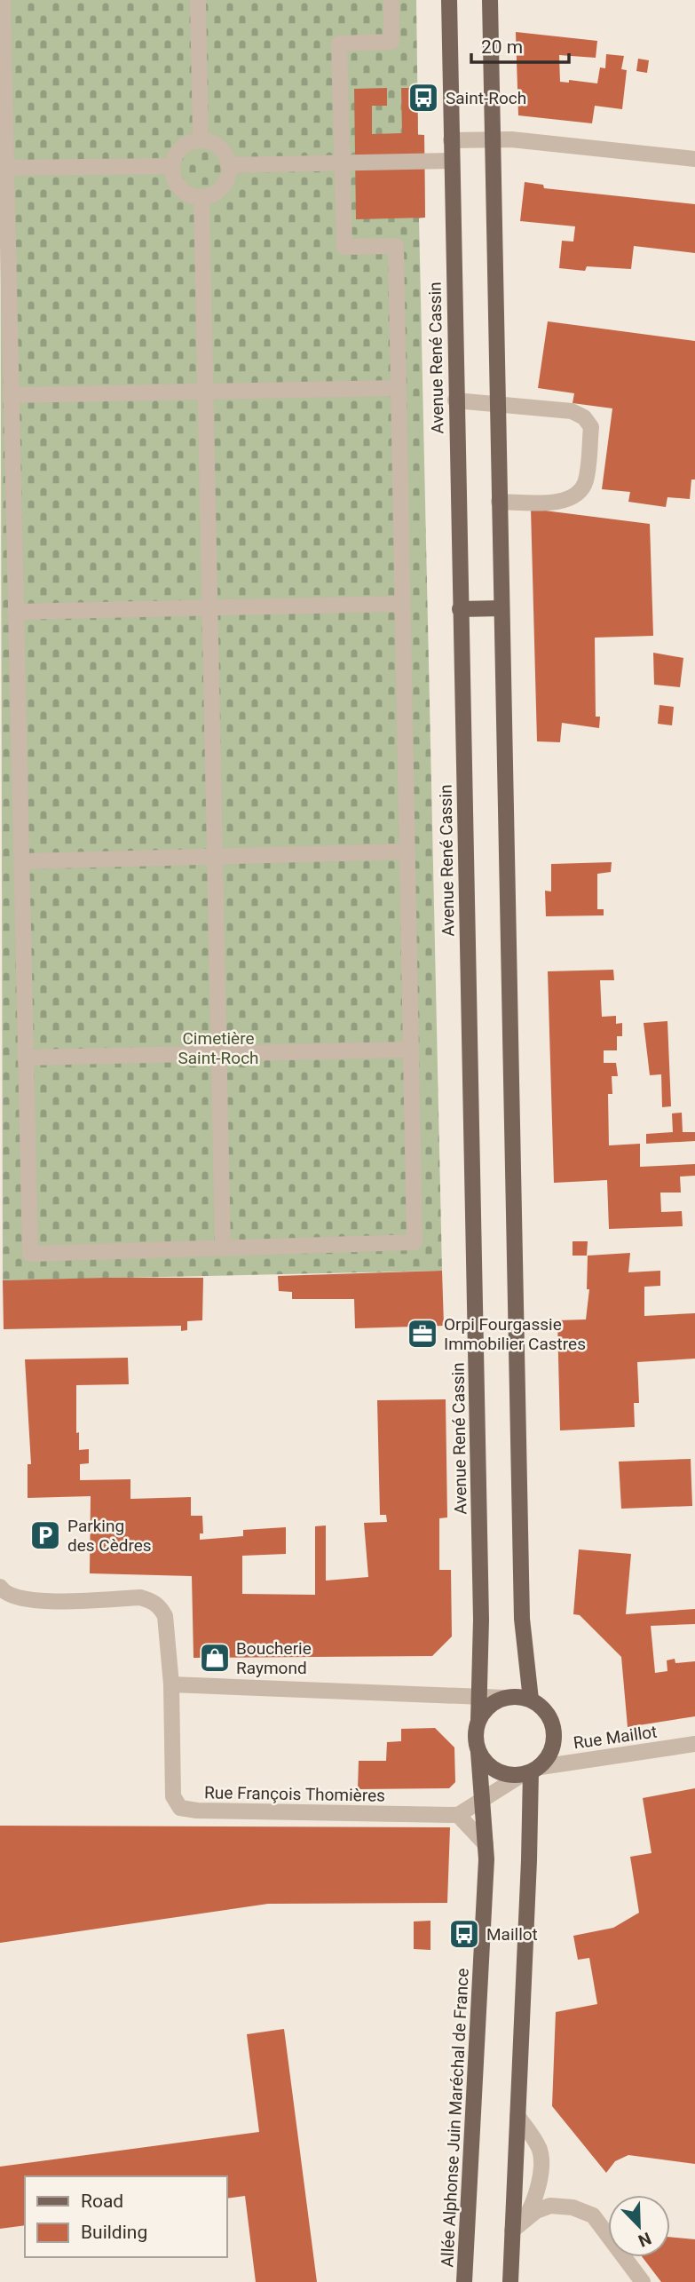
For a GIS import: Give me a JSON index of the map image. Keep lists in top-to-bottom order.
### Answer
{
  "streets": {
    "main road": ["Avenue René Cassin", "Allée Alphonse Juin Maréchal de France"],
    "street": ["Rue Maillot", "Rue François Thomières"]
  },
  "crossings": [
    ["Avenue René Cassin", "Rue Maillot"],
    ["Avenue René Cassin", "Allée Alphonse Juin Maréchal de France"],
    ["Rue Maillot", "Allée Alphonse Juin Maréchal de France"]
  ],
  "parks": ["Cimetière Saint-Roch"],
  "places": {
    "bus stop": ["Saint-Roch", "Maillot"],
    "office": ["Orpi Fourgassie Immobilier Castres"],
    "parking": ["Parking des Cèdres"],
    "shop": ["Boucherie Raymond"]
  },
  "legend": ["Road", "Building"],
  "scale_bar": "20 m",
  "north": "bottom right"
}
